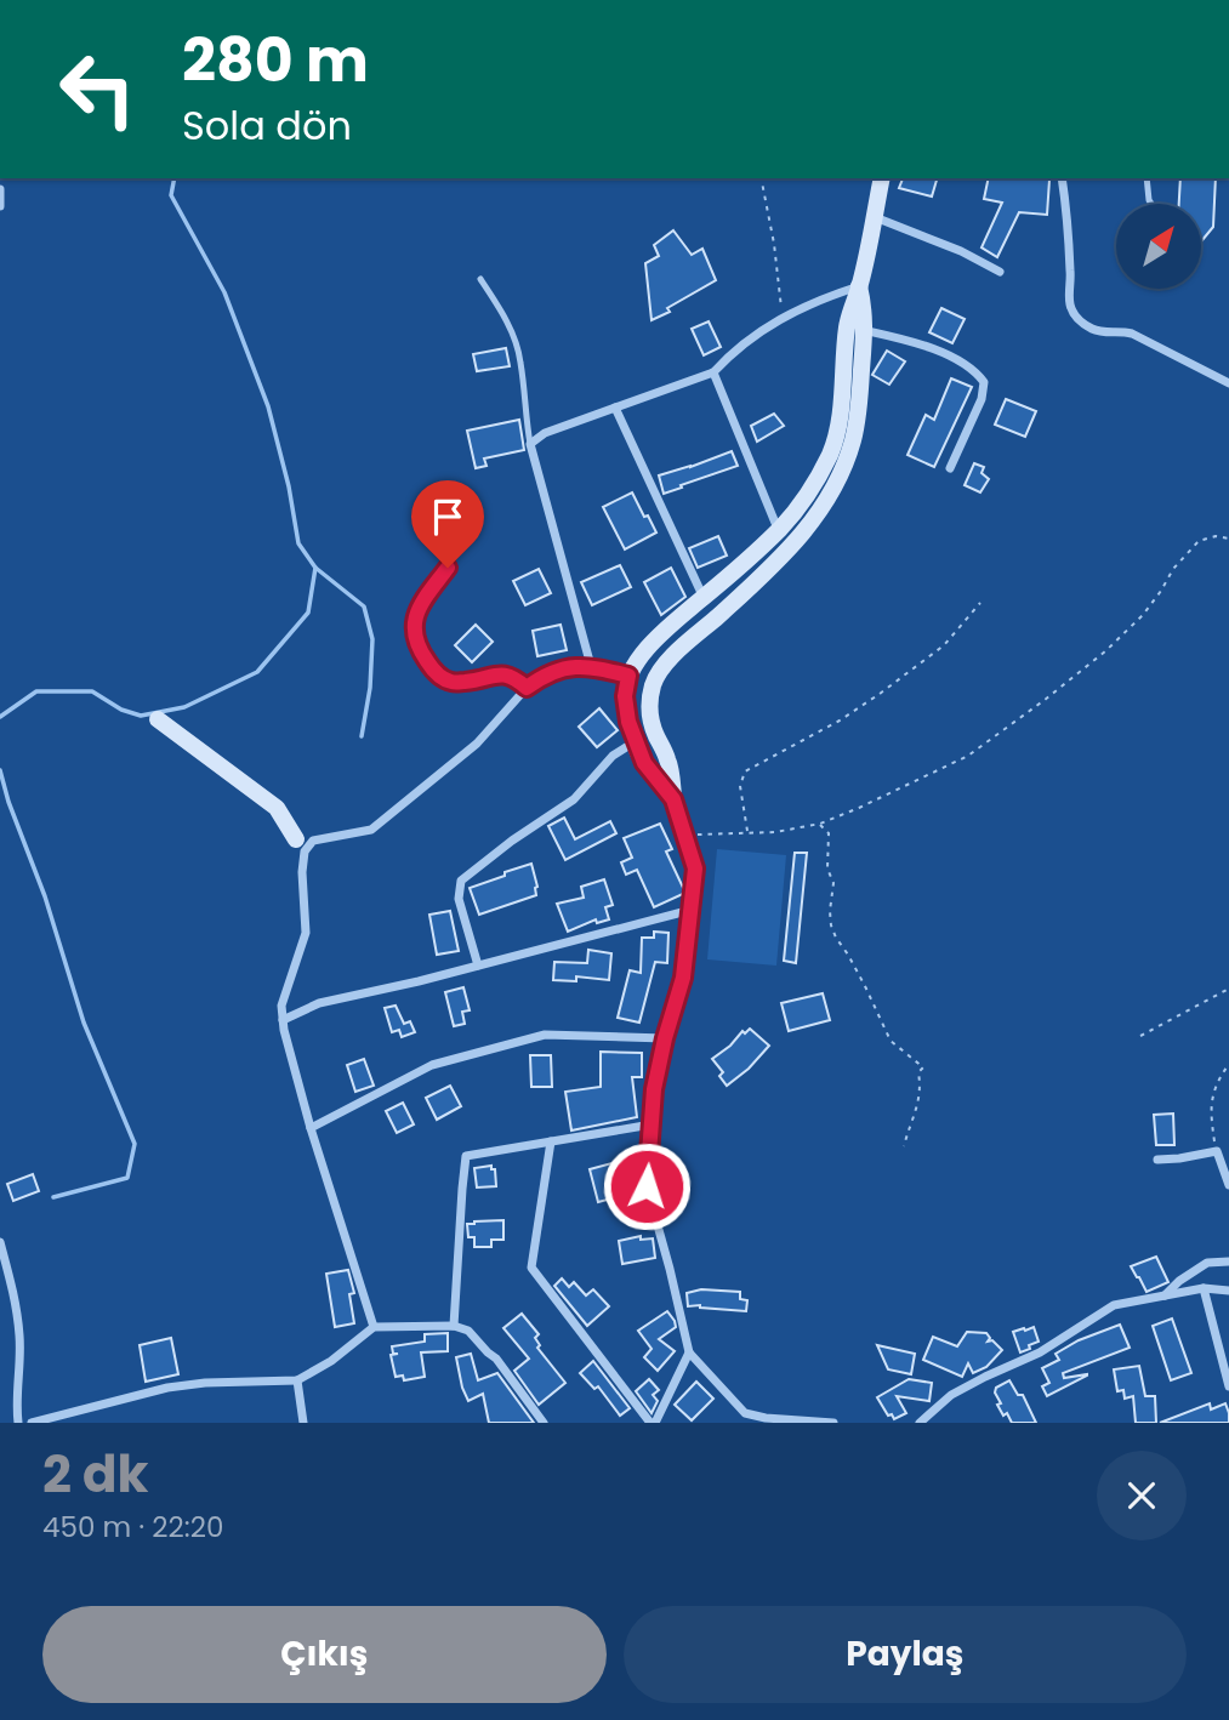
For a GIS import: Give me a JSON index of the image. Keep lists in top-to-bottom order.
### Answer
{
  "north": "top right",
  "page": {
    "turn": ["280 m", "Sola dön"],
    "heading": ["2 dk", "450 m · 22:20"],
    "buttons": ["Çıkış", "Paylaş"]
  }
}
